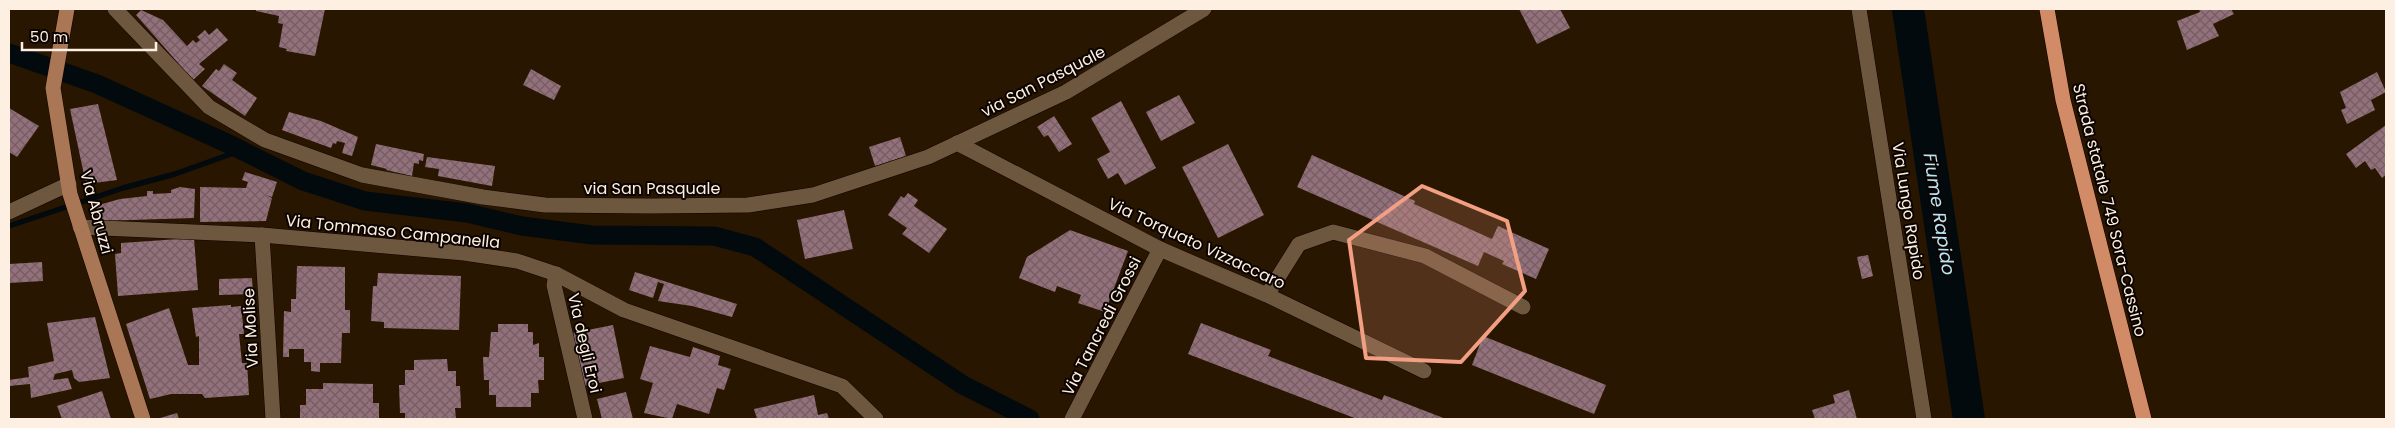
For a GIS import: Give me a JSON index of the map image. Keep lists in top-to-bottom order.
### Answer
{
  "streets": {
    "highway": ["Strada statale 749 Sora-Cassino"],
    "main road": ["Via Abruzzi"],
    "street": [
      "via San Pasquale",
      "Via Lungo Rapido",
      "Via Tommaso Campanella",
      "Via Torquato Vizzaccaro",
      "Via Tancredi Grossi",
      "Via Molise",
      "Via degli Eroi"
    ]
  },
  "crossings": [
    ["via San Pasquale", "Via Torquato Vizzaccaro"],
    ["Via Abruzzi", "Via Tommaso Campanella"],
    ["Via Tommaso Campanella", "Via Molise"],
    ["Via Tommaso Campanella", "Via degli Eroi"],
    ["Via Torquato Vizzaccaro", "Via Tancredi Grossi"]
  ],
  "water": ["Fiume Rapido"],
  "scale_bar": "50 m"
}
